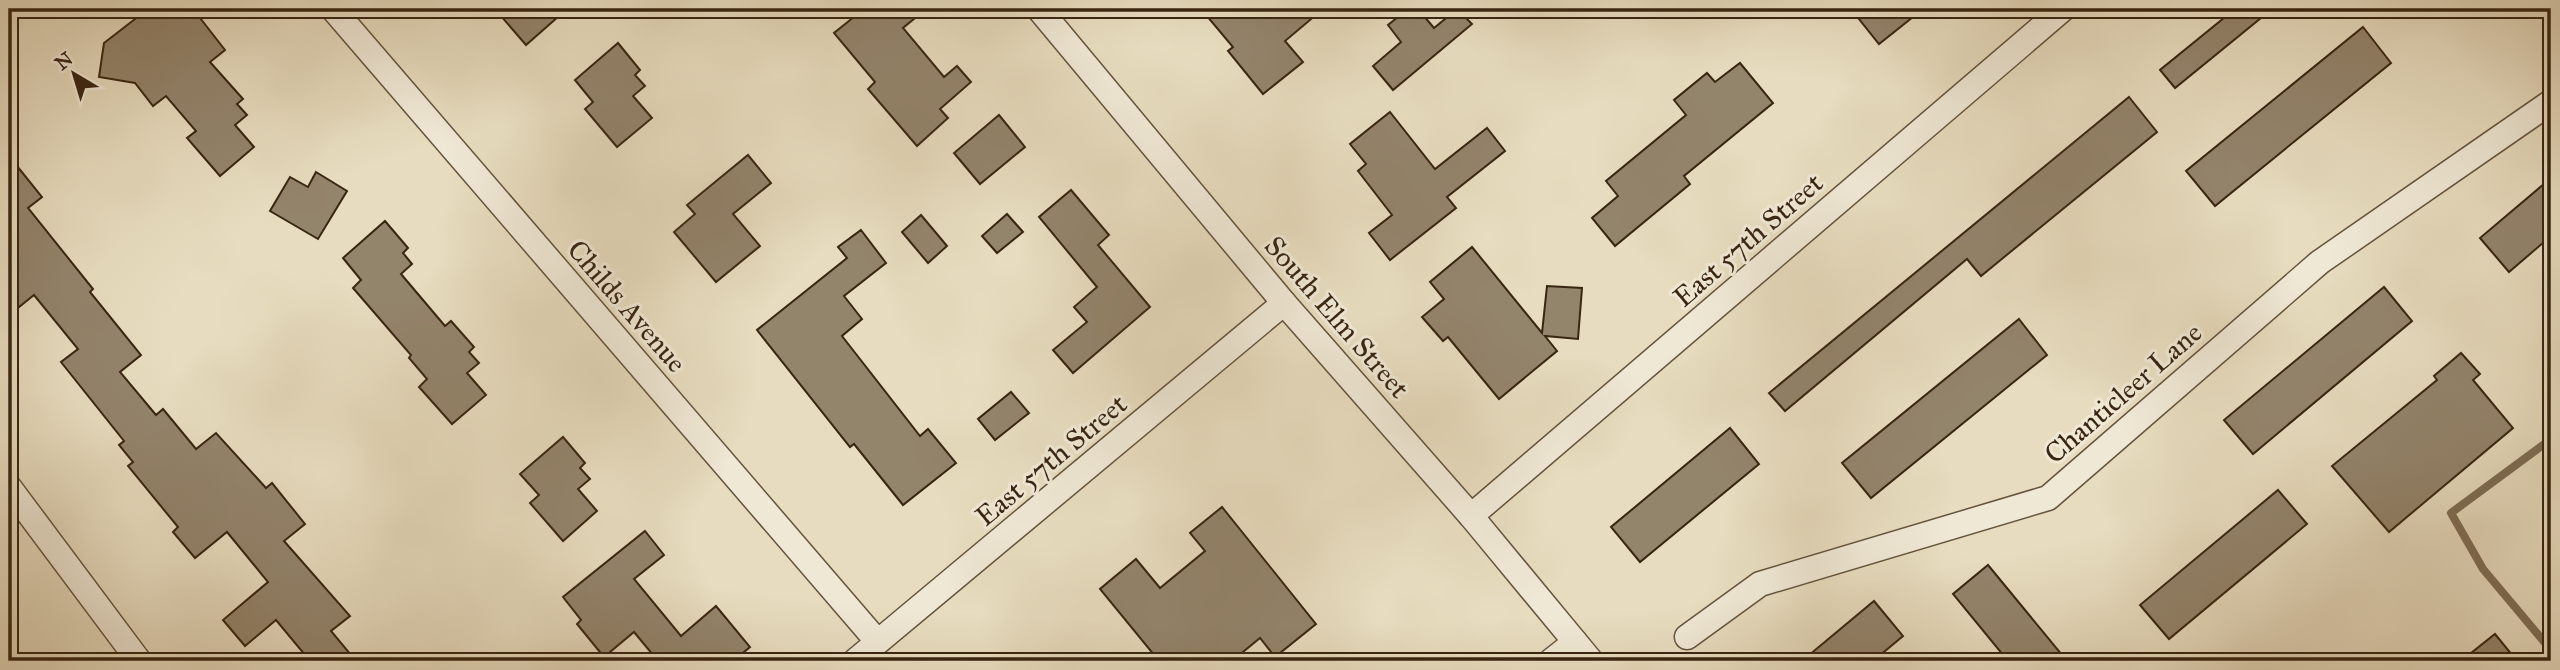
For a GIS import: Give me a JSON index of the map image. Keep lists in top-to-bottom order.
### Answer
{
  "streets": {
    "street": [
      "East 57th Street",
      "Childs Avenue",
      "South Elm Street",
      "Chanticleer Lane"
    ]
  },
  "crossings": [
    ["East 57th Street", "Childs Avenue"],
    ["East 57th Street", "South Elm Street"]
  ],
  "north": "top left"
}
